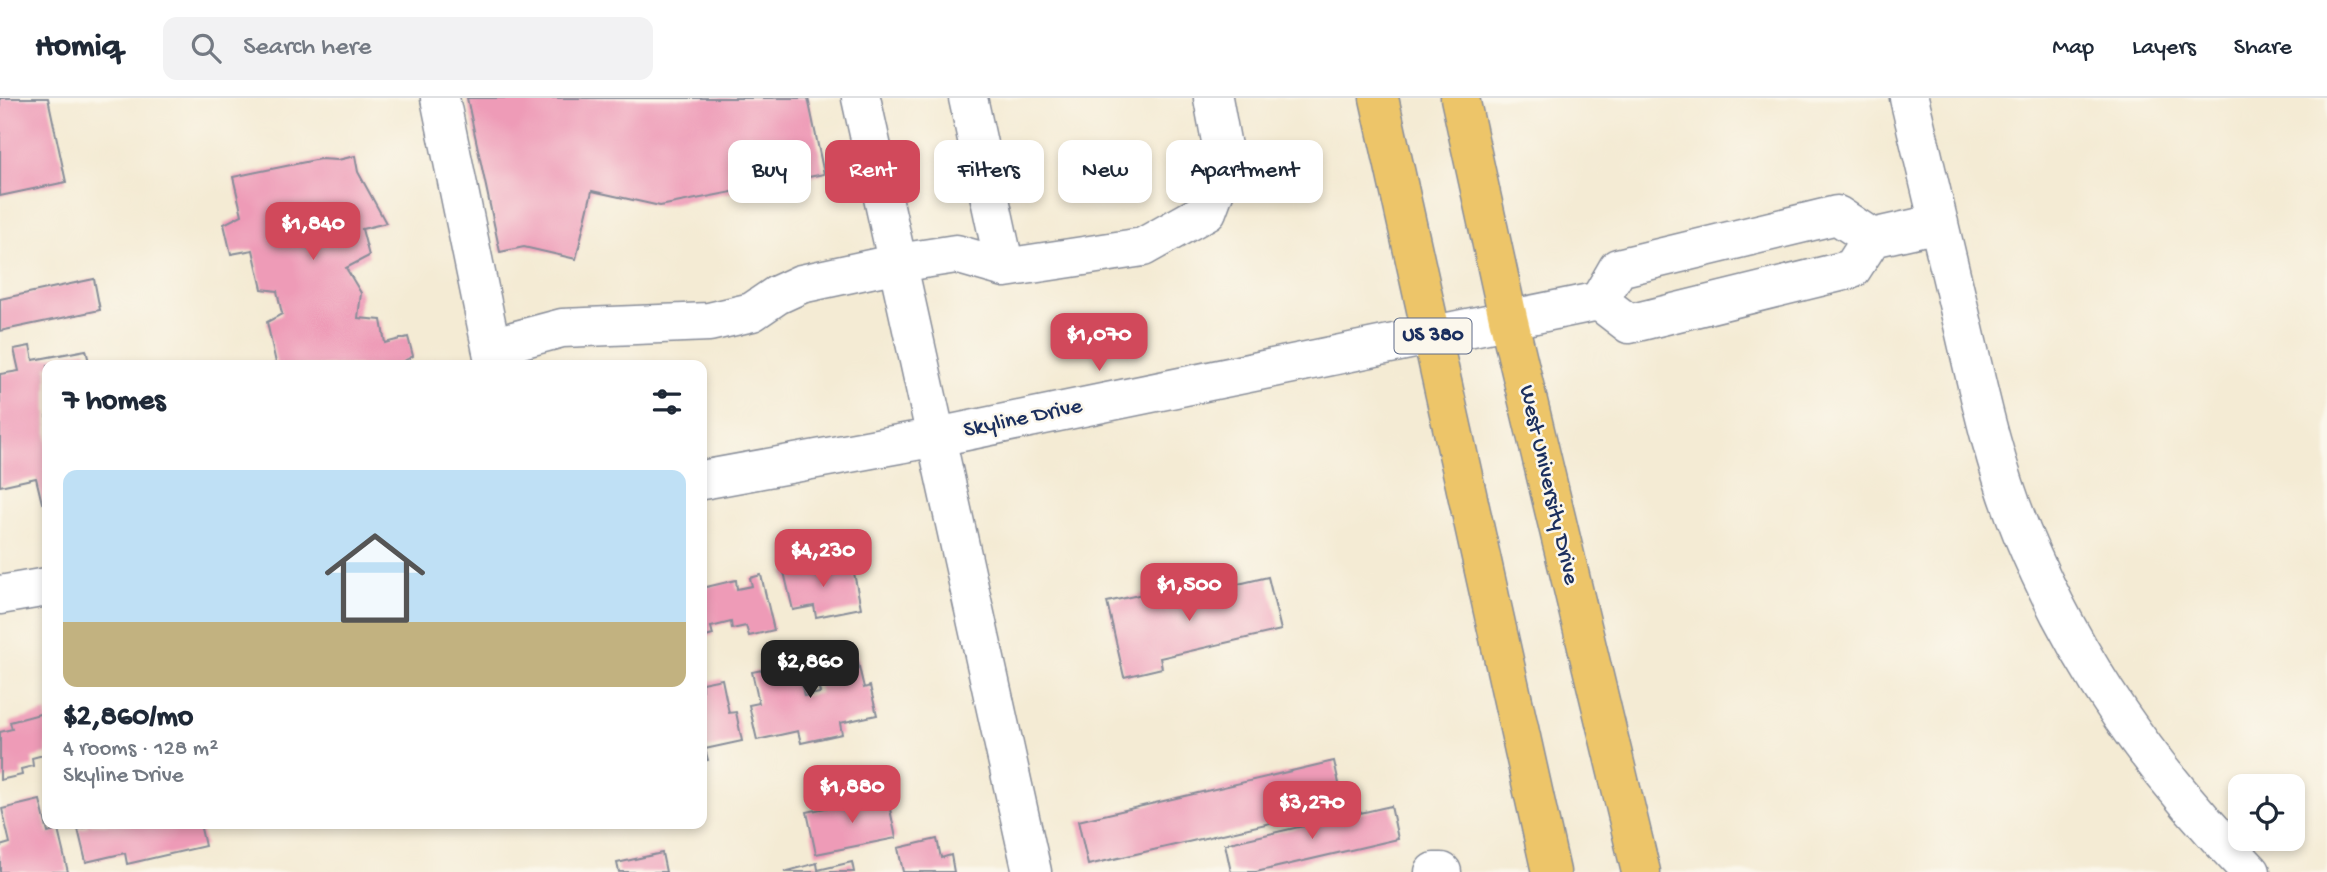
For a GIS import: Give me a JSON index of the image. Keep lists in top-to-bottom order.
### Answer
{
  "streets": {
    "highway": ["US 380", "West University Drive"],
    "street": ["Skyline Drive"]
  },
  "crossings": [
    ["US 380", "Skyline Drive"],
    ["Skyline Drive", "West University Drive"]
  ],
  "page": {
    "header": "Homiq",
    "search": "Search here",
    "nav": ["Map", "Layers", "Share"],
    "chip": [
      "Buy",
      "Rent",
      "Filters",
      "New",
      "Apartment"
    ],
    "price": [
      "$1,840",
      "$1,070",
      "$4,230",
      "$1,500",
      "$2,860",
      "$1,880",
      "$3,270"
    ],
    "heading": "7 homes",
    "list": [
      {
        "name": "$2,860/mo",
        "note": "4 rooms · 128 m² · Skyline Drive"
      }
    ]
  }
}
